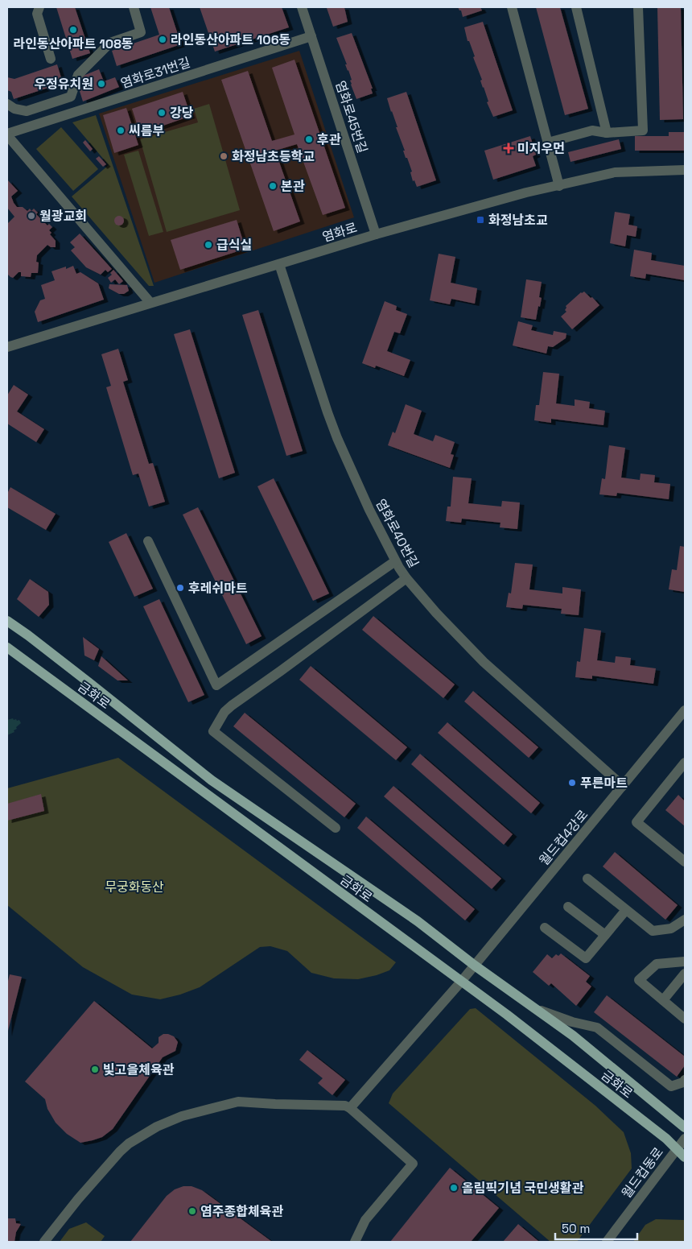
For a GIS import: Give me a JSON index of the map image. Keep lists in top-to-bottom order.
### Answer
{
  "streets": {
    "main road": ["금화로"],
    "street": [
      "염화로31번길",
      "염화로45번길",
      "염화로",
      "염화로40번길",
      "월드컵4강로",
      "월드컵동로"
    ]
  },
  "crossings": [
    ["염화로31번길", "염화로45번길"],
    ["염화로31번길", "염화로"],
    ["염화로45번길", "염화로"],
    ["염화로", "염화로40번길"],
    ["염화로40번길", "월드컵4강로"],
    ["금화로", "월드컵4강로"],
    ["금화로", "월드컵동로"]
  ],
  "parks": ["무궁화동산"],
  "places": {
    "other": [
      "라인동산아파트 108동",
      "라인동산아파트 106동",
      "우정유치원",
      "강당",
      "씨름부",
      "후관",
      "화정남초등학교",
      "본관",
      "월광교회",
      "급식실",
      "후레쉬마트",
      "푸른마트",
      "빛고을체육관",
      "올림픽기념 국민생활관",
      "염주종합체육관"
    ],
    "health": ["미지우먼"],
    "transit": ["화정남초교"]
  },
  "scale_bar": "50 m"
}
